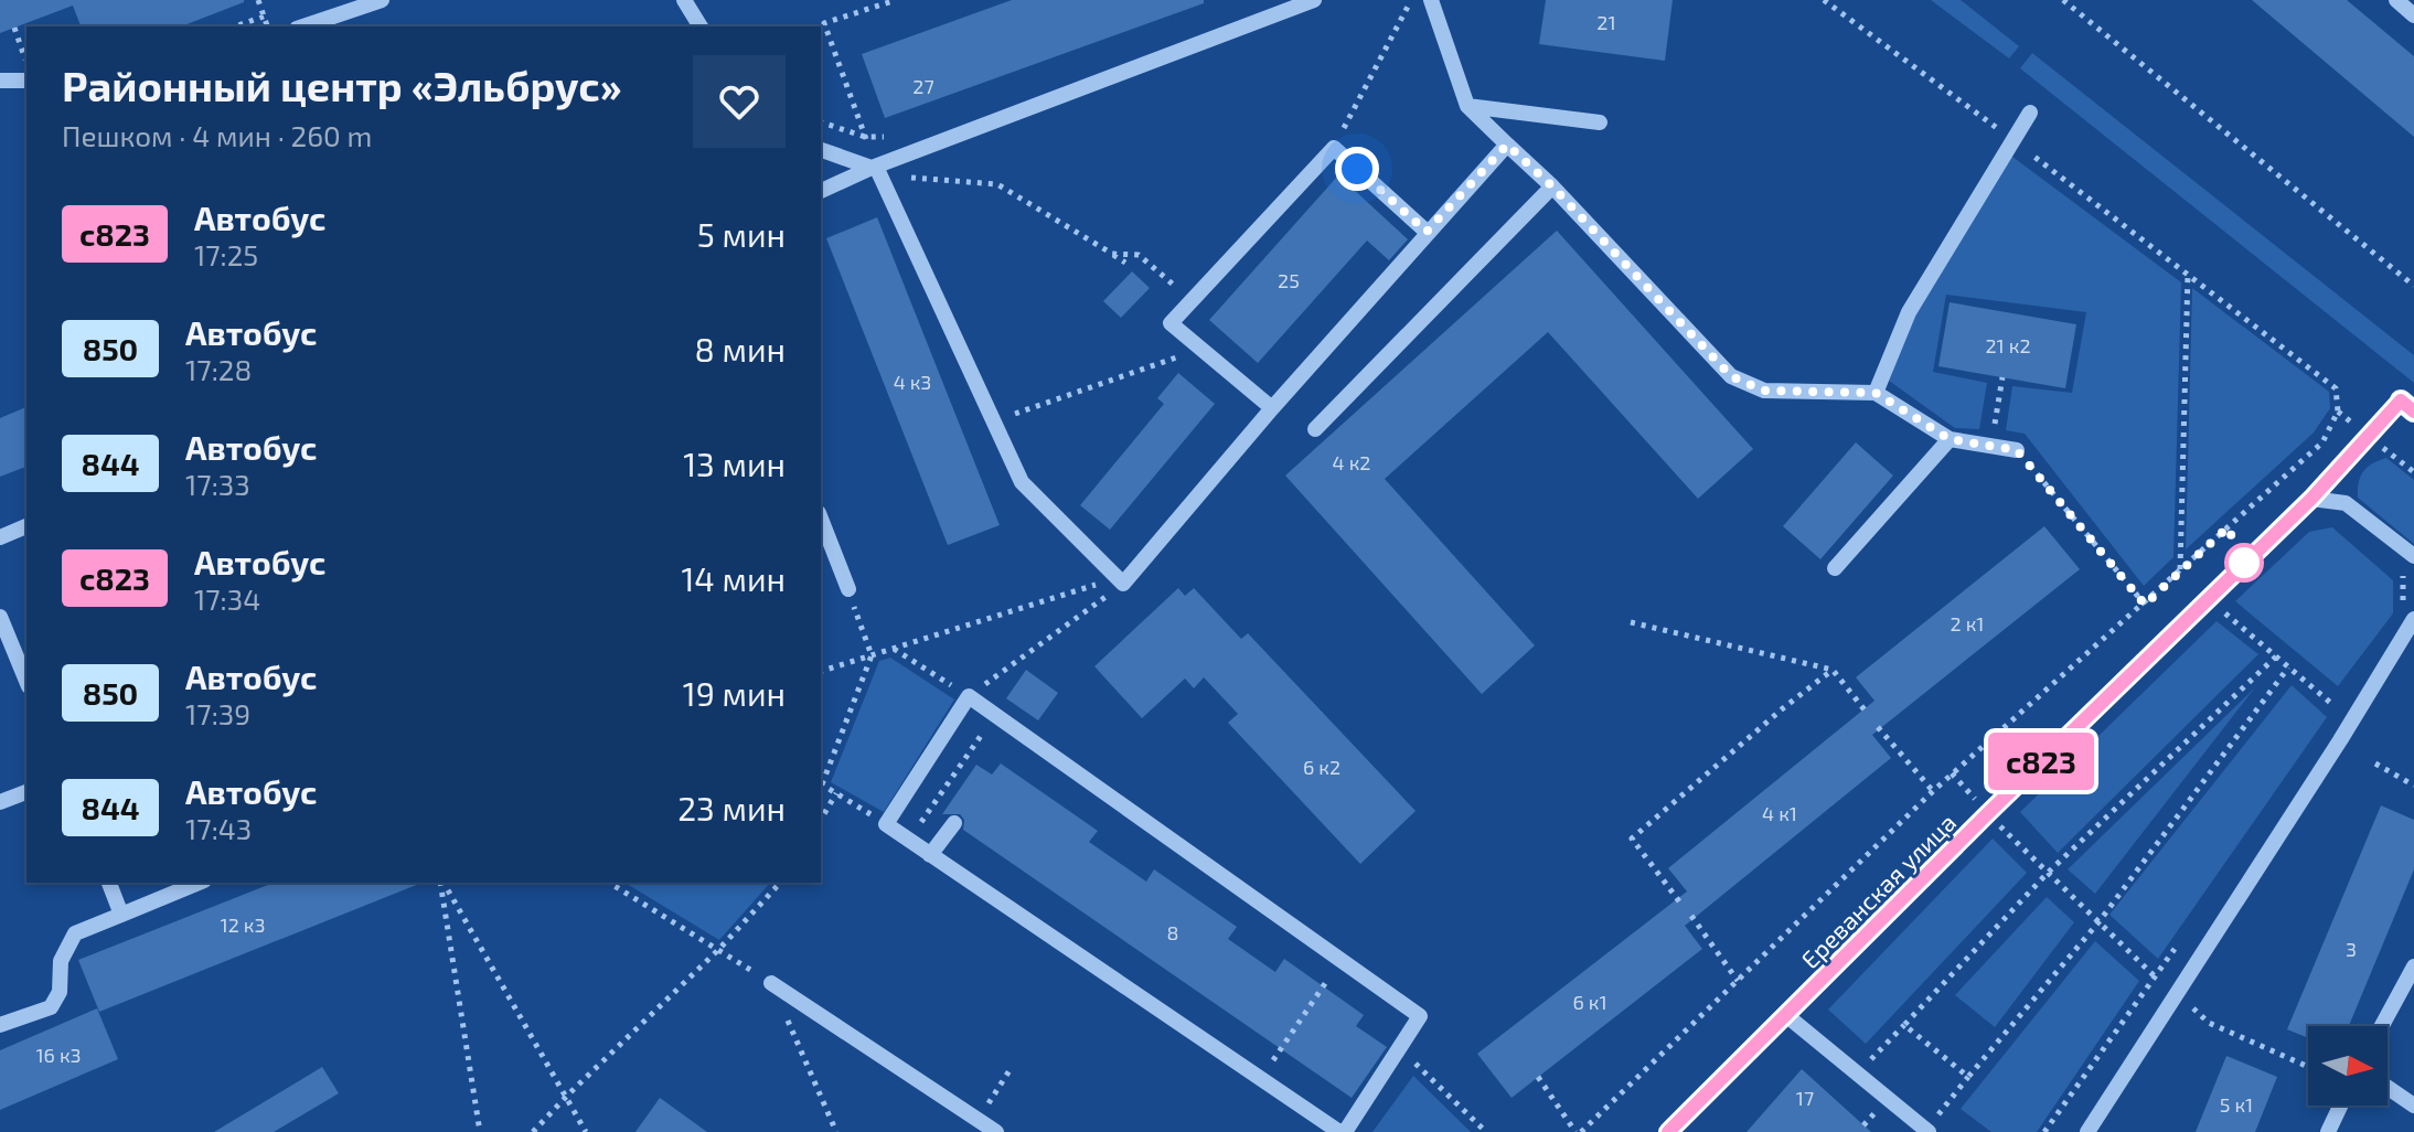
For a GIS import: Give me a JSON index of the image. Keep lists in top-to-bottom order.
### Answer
{
  "streets": {
    "street": ["Ереванская улица"]
  },
  "lines": ["bus line с823"],
  "house_numbers": [
    "21",
    "27",
    "25",
    "21 к2",
    "4 к3",
    "4 к2",
    "2 к1",
    "6 к2",
    "4 к1",
    "12 к3",
    "8",
    "3",
    "6 к1",
    "16 к3",
    "17",
    "5 к1"
  ],
  "north": "right",
  "page": {
    "on_map": "с823",
    "heading": ["Районный центр «Эльбрус»", "Пешком · 4 мин · 260 m"],
    "list": [
      {
        "mark": "с823",
        "name": "Автобус",
        "note": "17:25",
        "value": "5 мин"
      },
      {
        "mark": "850",
        "name": "Автобус",
        "note": "17:28",
        "value": "8 мин"
      },
      {
        "mark": "844",
        "name": "Автобус",
        "note": "17:33",
        "value": "13 мин"
      },
      {
        "mark": "с823",
        "name": "Автобус",
        "note": "17:34",
        "value": "14 мин"
      },
      {
        "mark": "850",
        "name": "Автобус",
        "note": "17:39",
        "value": "19 мин"
      },
      {
        "mark": "844",
        "name": "Автобус",
        "note": "17:43",
        "value": "23 мин"
      }
    ]
  }
}
